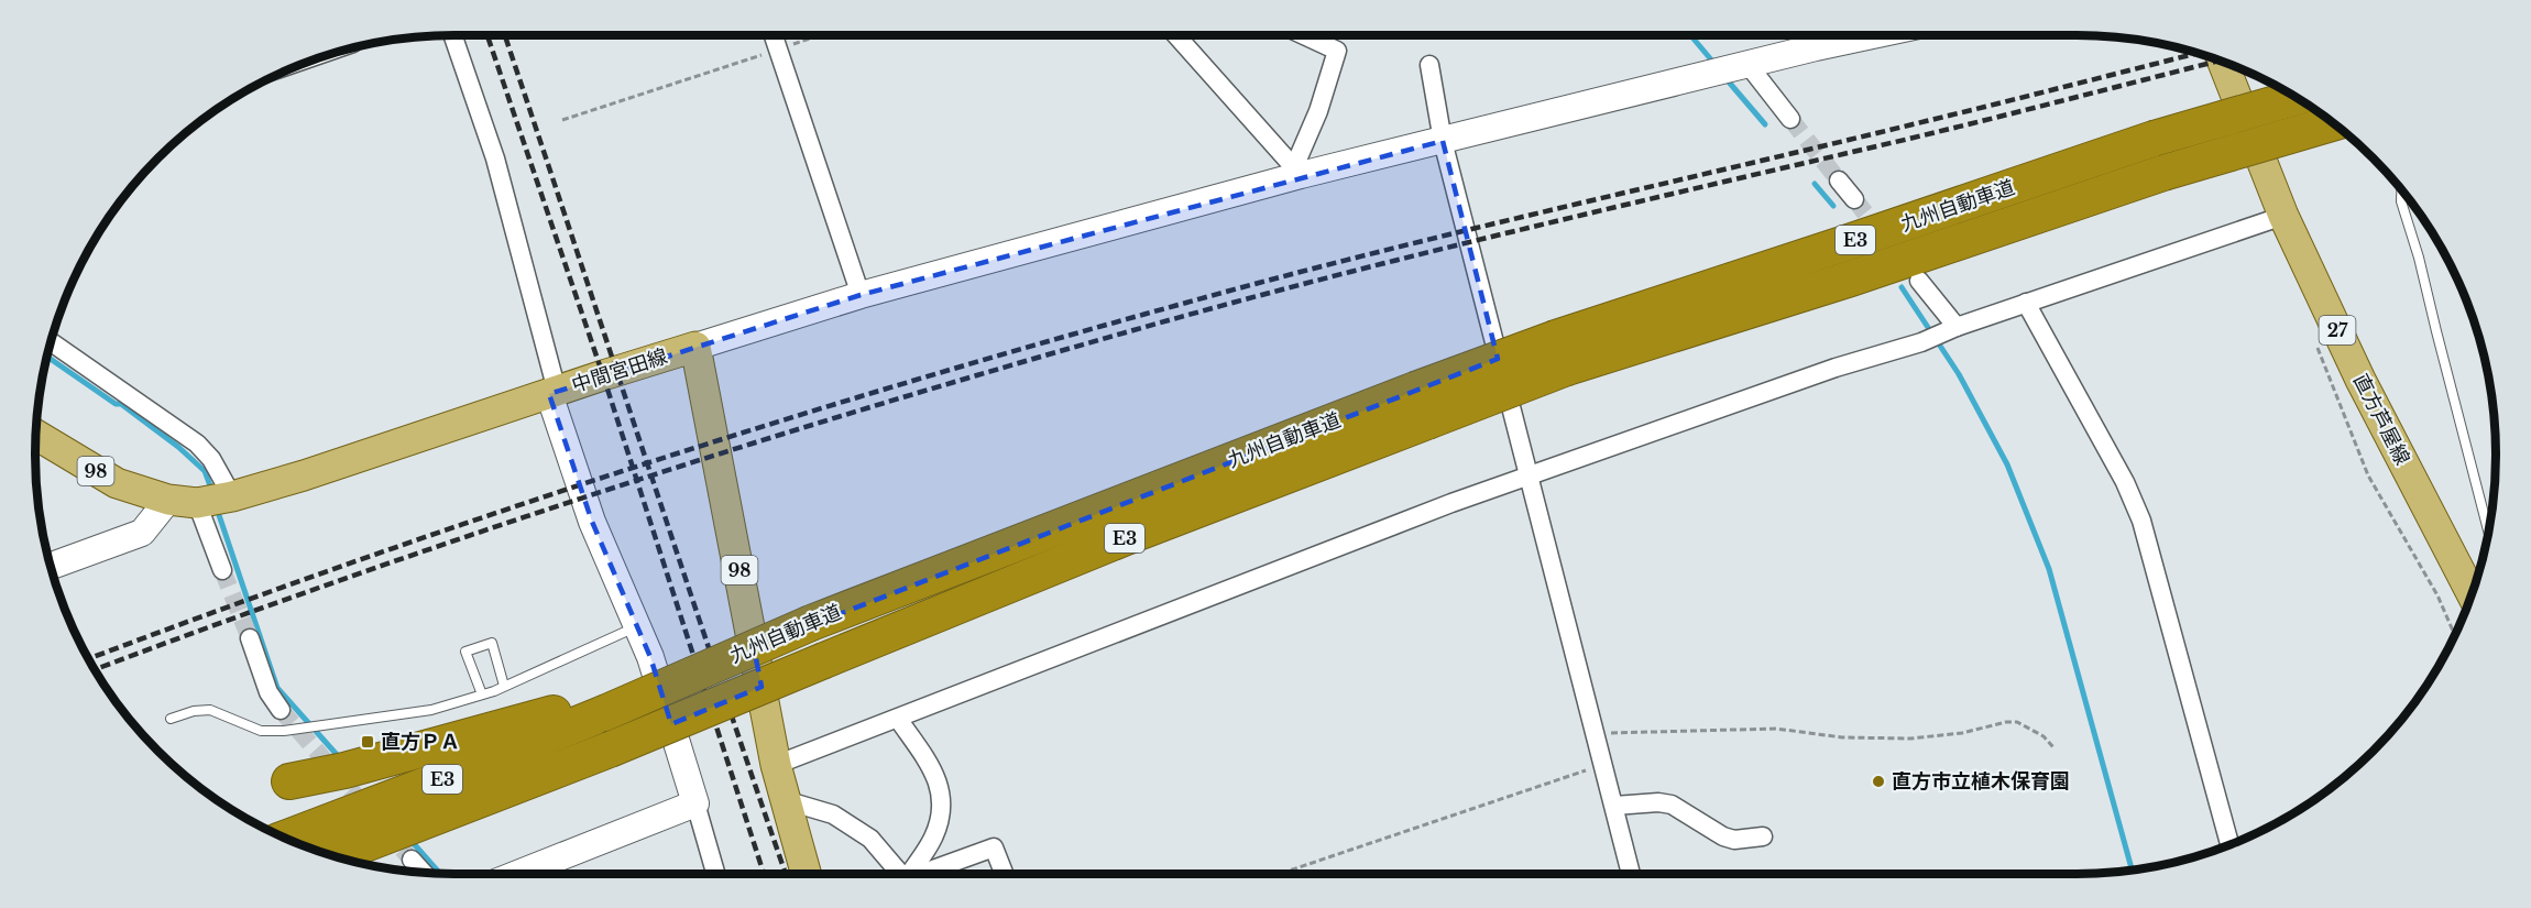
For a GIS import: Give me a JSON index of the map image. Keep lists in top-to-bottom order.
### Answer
{
  "streets": {
    "highway": ["九州自動車道", "E3"],
    "main road": [
      "27",
      "中間宮田線",
      "直方芦屋線",
      "98"
    ]
  },
  "places": {
    "transit": ["直方ＰＡ"],
    "other": ["直方市立植木保育園"]
  }
}
